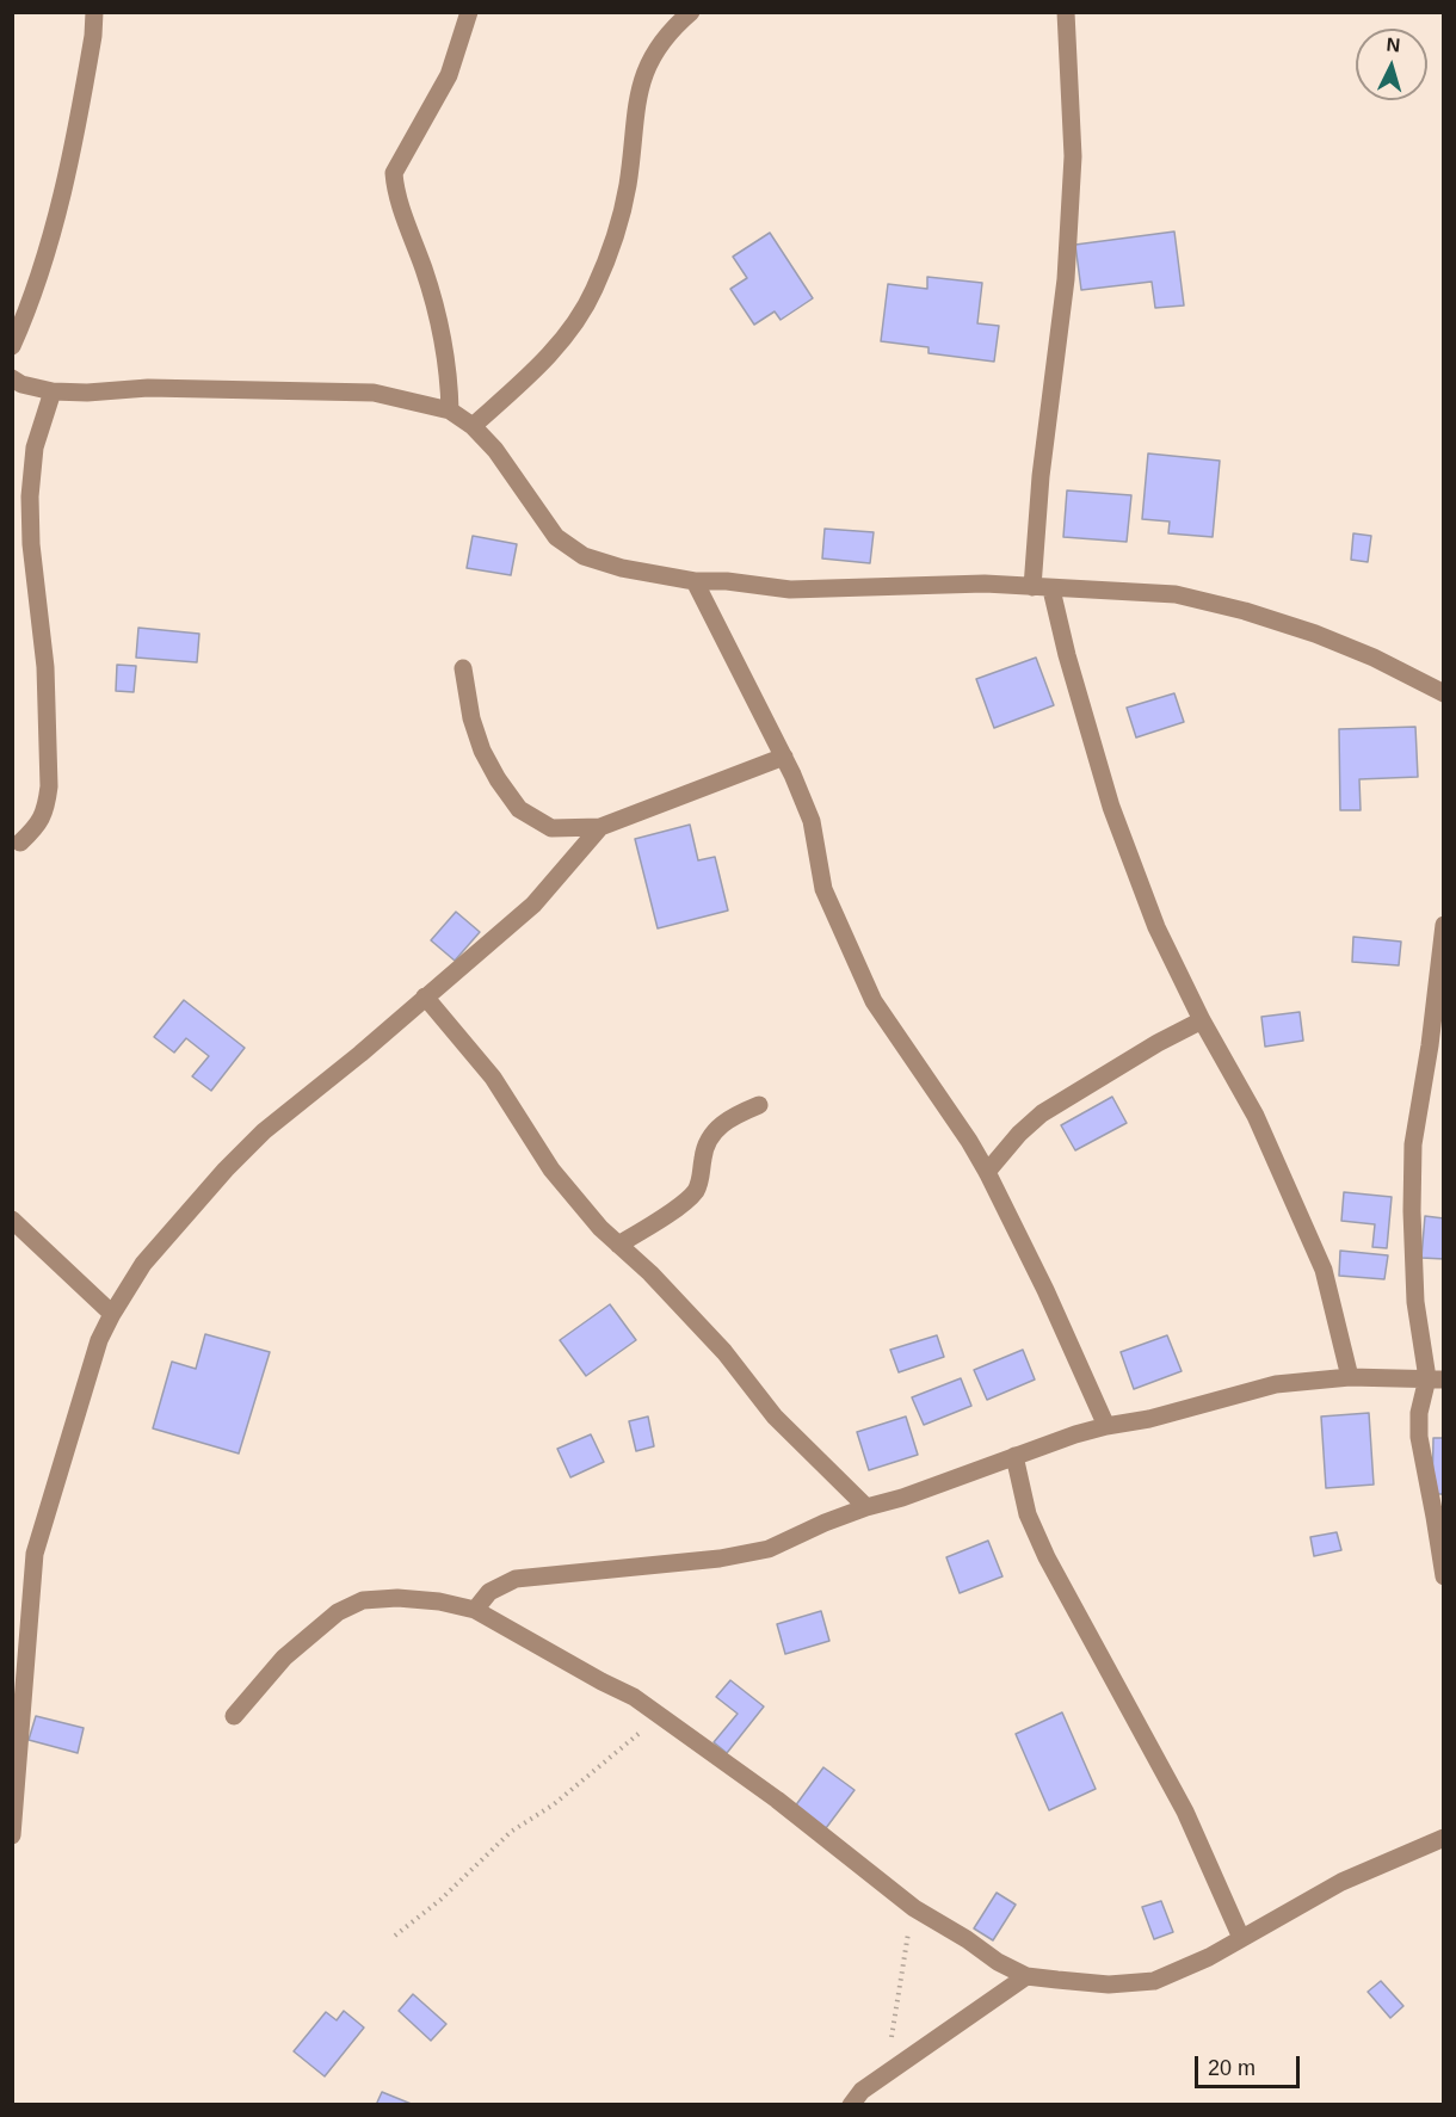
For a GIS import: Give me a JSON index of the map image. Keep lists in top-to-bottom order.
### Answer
{
  "scale_bar": "20 m",
  "north": "top"
}
